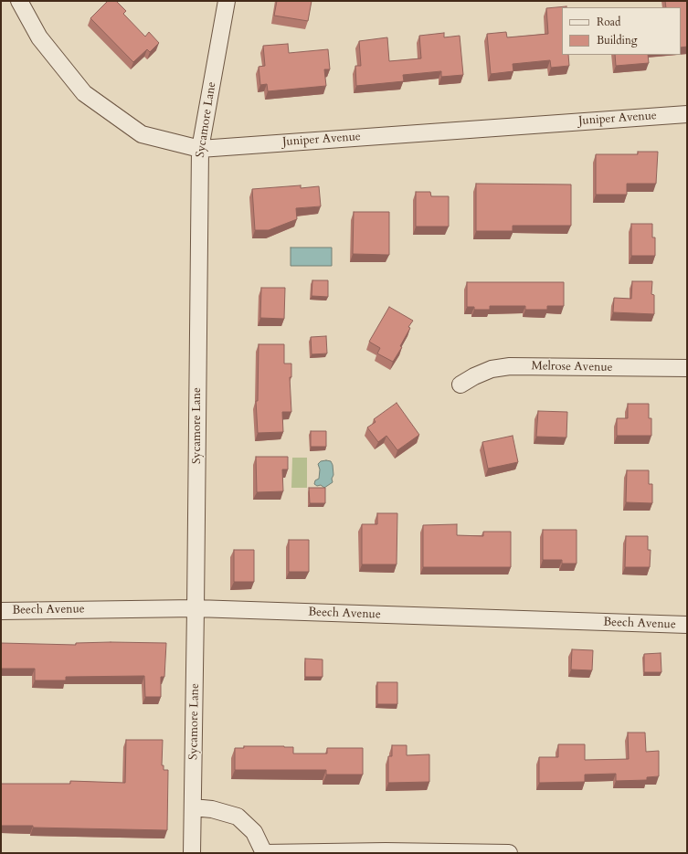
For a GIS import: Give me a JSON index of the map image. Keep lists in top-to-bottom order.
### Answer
{
  "streets": {
    "street": [
      "Juniper Avenue",
      "Sycamore Lane",
      "Melrose Avenue",
      "Beech Avenue"
    ]
  },
  "crossings": [
    ["Juniper Avenue", "Sycamore Lane"],
    ["Sycamore Lane", "Beech Avenue"]
  ],
  "legend": ["Road", "Building"]
}
